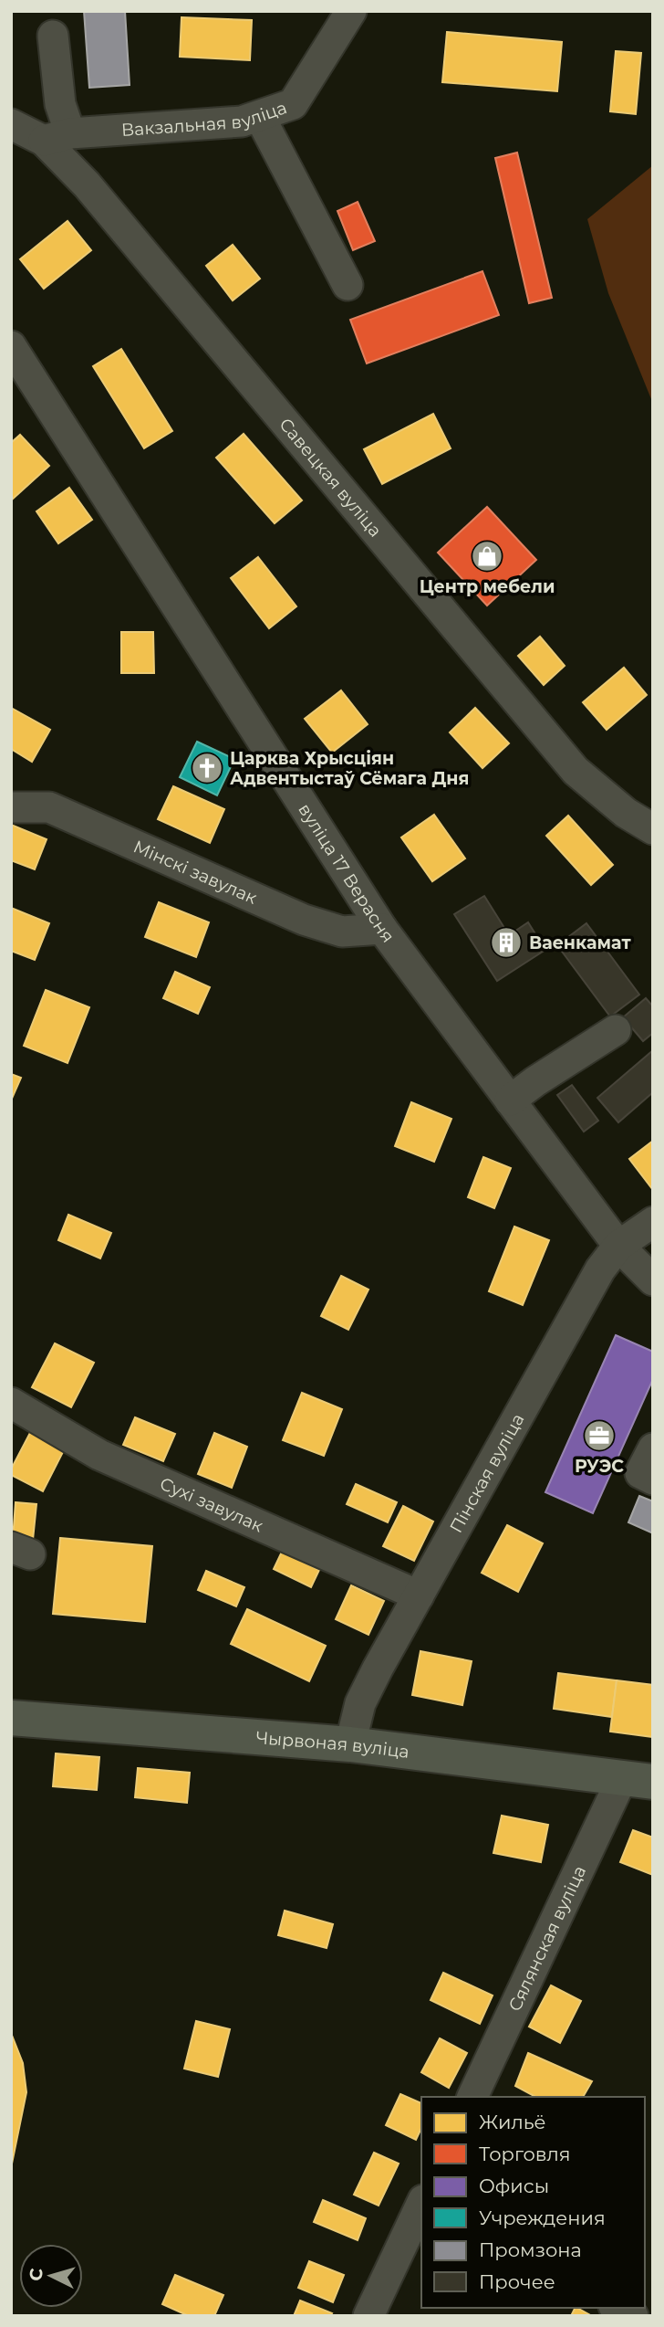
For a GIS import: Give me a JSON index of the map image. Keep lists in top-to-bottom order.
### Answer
{
  "streets": {
    "main road": ["Чырвоная вуліца"],
    "street": [
      "Вакзальная вуліца",
      "Савецкая вуліца",
      "Мінскі завулак",
      "вуліца 17 Верасня",
      "Пінская вуліца",
      "Сухі завулак",
      "Сялянская вуліца"
    ]
  },
  "crossings": [
    ["Вакзальная вуліца", "Савецкая вуліца"],
    ["Мінскі завулак", "вуліца 17 Верасня"],
    ["вуліца 17 Верасня", "Пінская вуліца"],
    ["Пінская вуліца", "Сухі завулак"],
    ["Пінская вуліца", "Чырвоная вуліца"],
    ["Чырвоная вуліца", "Сялянская вуліца"]
  ],
  "places": {
    "shop": ["Центр мебели"],
    "church": ["Царква Хрысціян Адвентыстаў Сёмага Дня"],
    "building": ["Ваенкамат"],
    "office": ["РУЭС"]
  },
  "legend": [
    "Жильё",
    "Торговля",
    "Офисы",
    "Учреждения",
    "Промзона",
    "Прочее"
  ],
  "north": "left"
}
